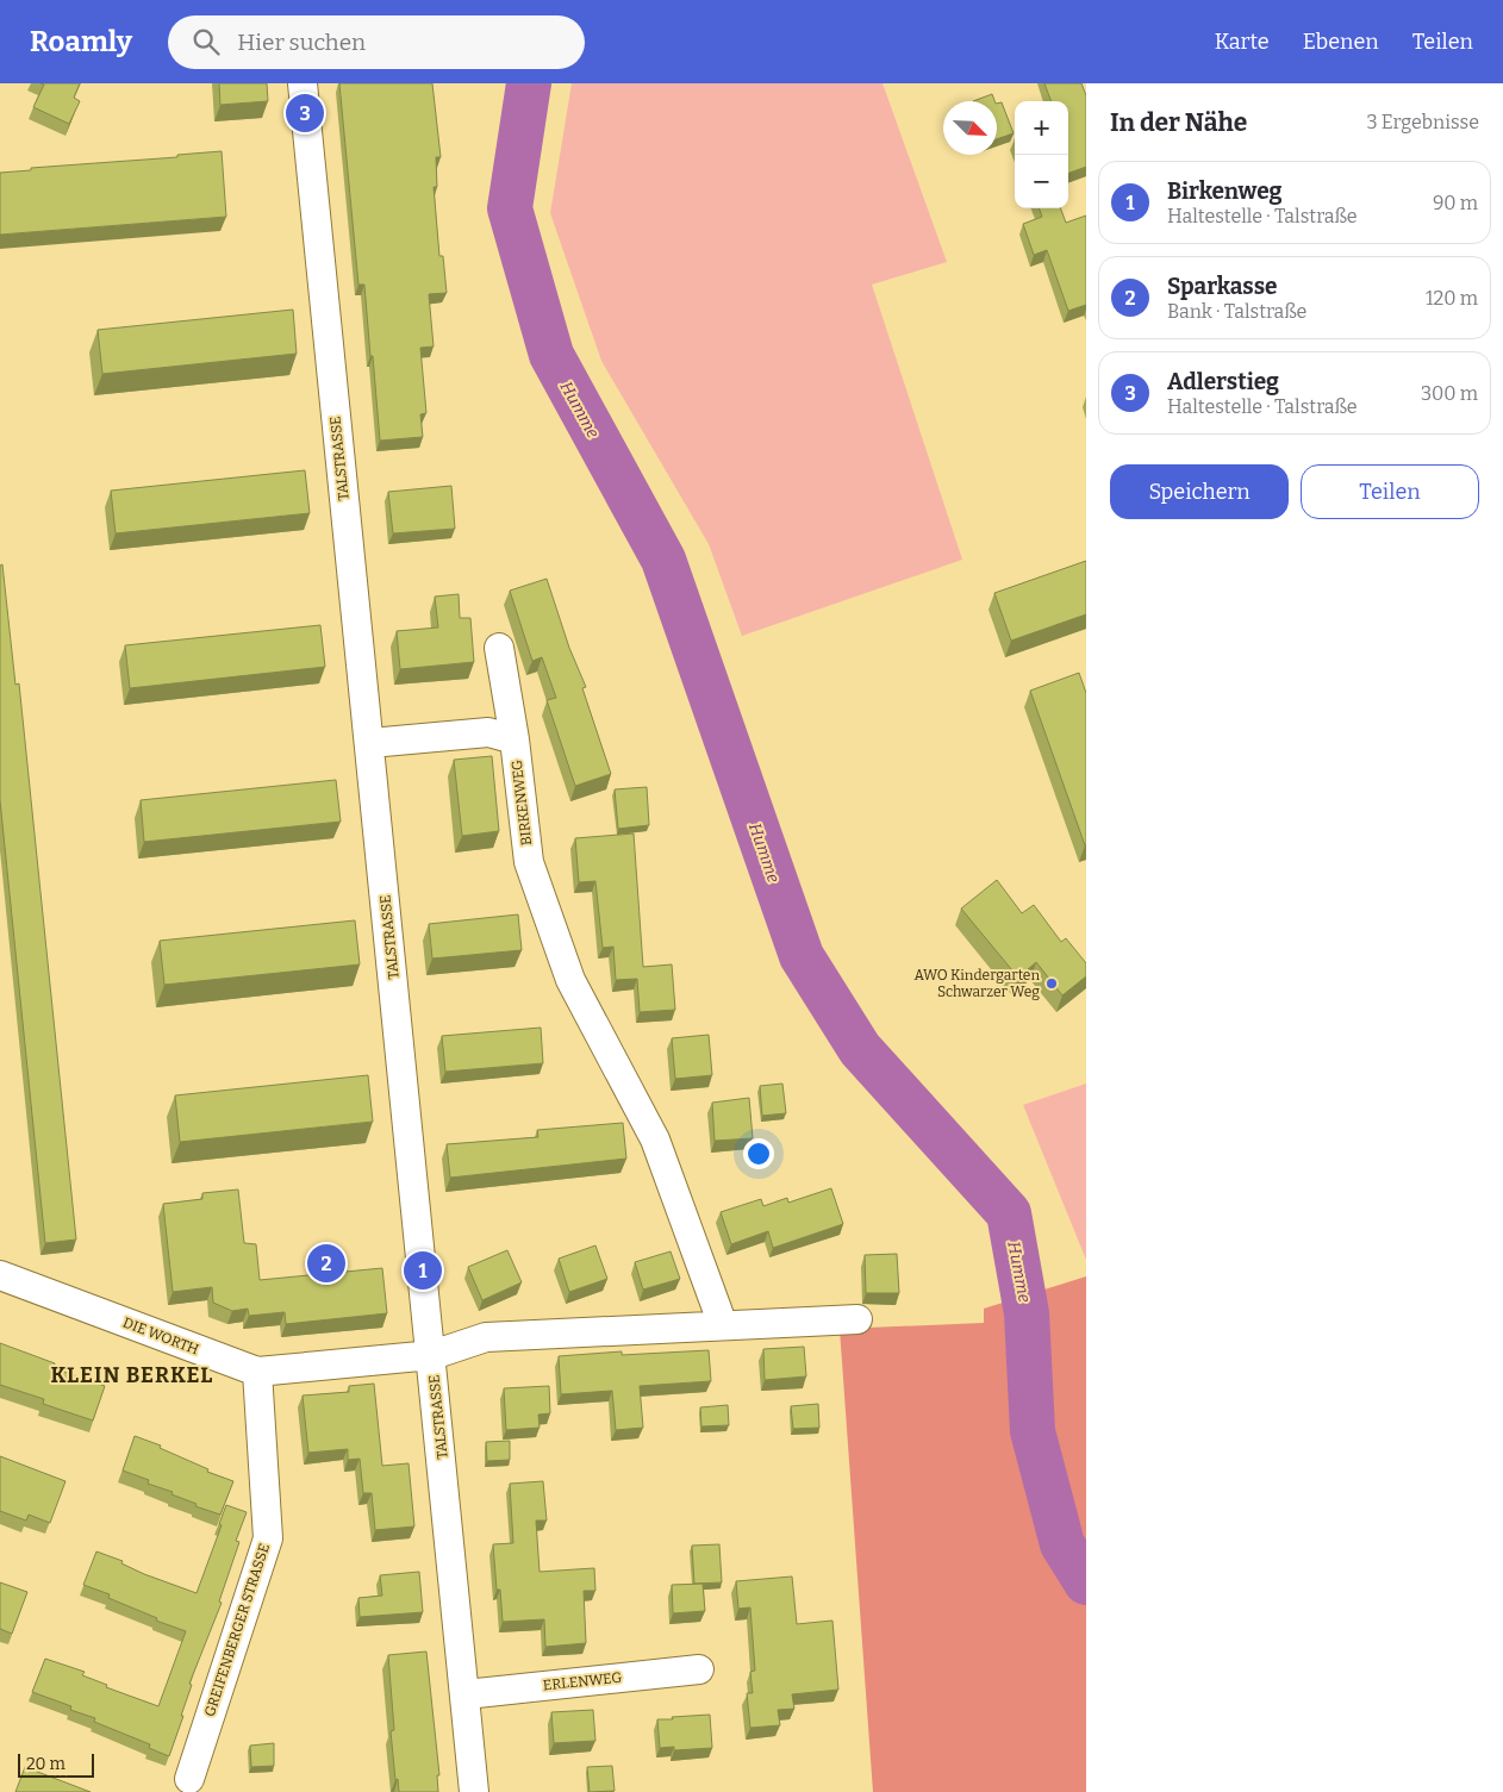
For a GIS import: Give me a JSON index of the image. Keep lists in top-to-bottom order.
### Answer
{
  "streets": {
    "street": [
      "TALSTRASSE",
      "BIRKENWEG",
      "DIE WORTH",
      "GREIFENBERGER STRASSE",
      "ERLENWEG"
    ]
  },
  "crossings": [
    ["TALSTRASSE", "BIRKENWEG"],
    ["TALSTRASSE", "DIE WORTH"],
    ["TALSTRASSE", "ERLENWEG"],
    ["DIE WORTH", "GREIFENBERGER STRASSE"]
  ],
  "districts": ["KLEIN BERKEL"],
  "water": ["Humme"],
  "places": ["AWO Kindergarten Schwarzer Weg"],
  "scale_bar": "20 m",
  "north": "bottom right",
  "page": {
    "header": "Roamly",
    "search": "Hier suchen",
    "nav": ["Karte", "Ebenen", "Teilen"],
    "heading": ["In der Nähe", "3 Ergebnisse"],
    "pins": ["3", "2", "1"],
    "map_buttons": ["+", "−"],
    "list": [
      {
        "mark": "1",
        "name": "Birkenweg",
        "note": "Haltestelle · Talstraße",
        "value": "90 m"
      },
      {
        "mark": "2",
        "name": "Sparkasse",
        "note": "Bank · Talstraße",
        "value": "120 m"
      },
      {
        "mark": "3",
        "name": "Adlerstieg",
        "note": "Haltestelle · Talstraße",
        "value": "300 m"
      }
    ],
    "buttons": ["Speichern", "Teilen"],
    "scale": "20 m"
  }
}
